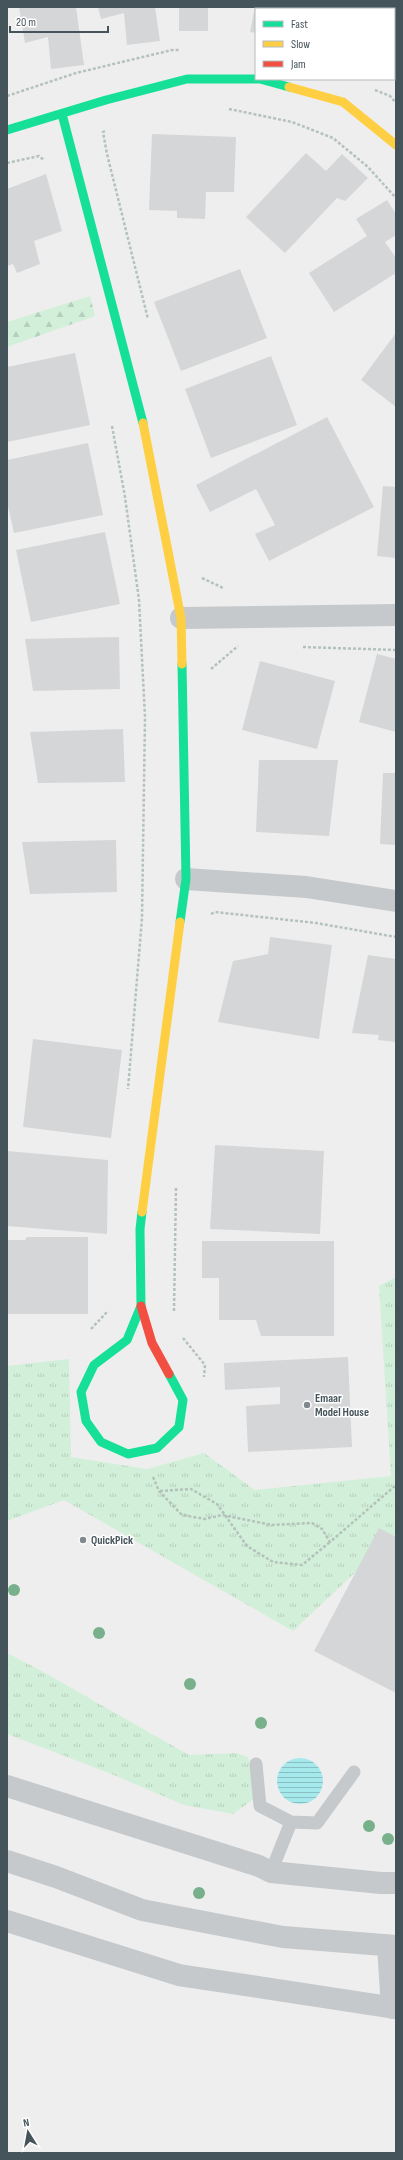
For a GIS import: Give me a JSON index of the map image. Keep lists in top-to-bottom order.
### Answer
{
  "places": ["Emaar Model House", "QuickPick"],
  "legend": ["Fast", "Slow", "Jam"],
  "scale_bar": "20 m",
  "north": "top"
}
